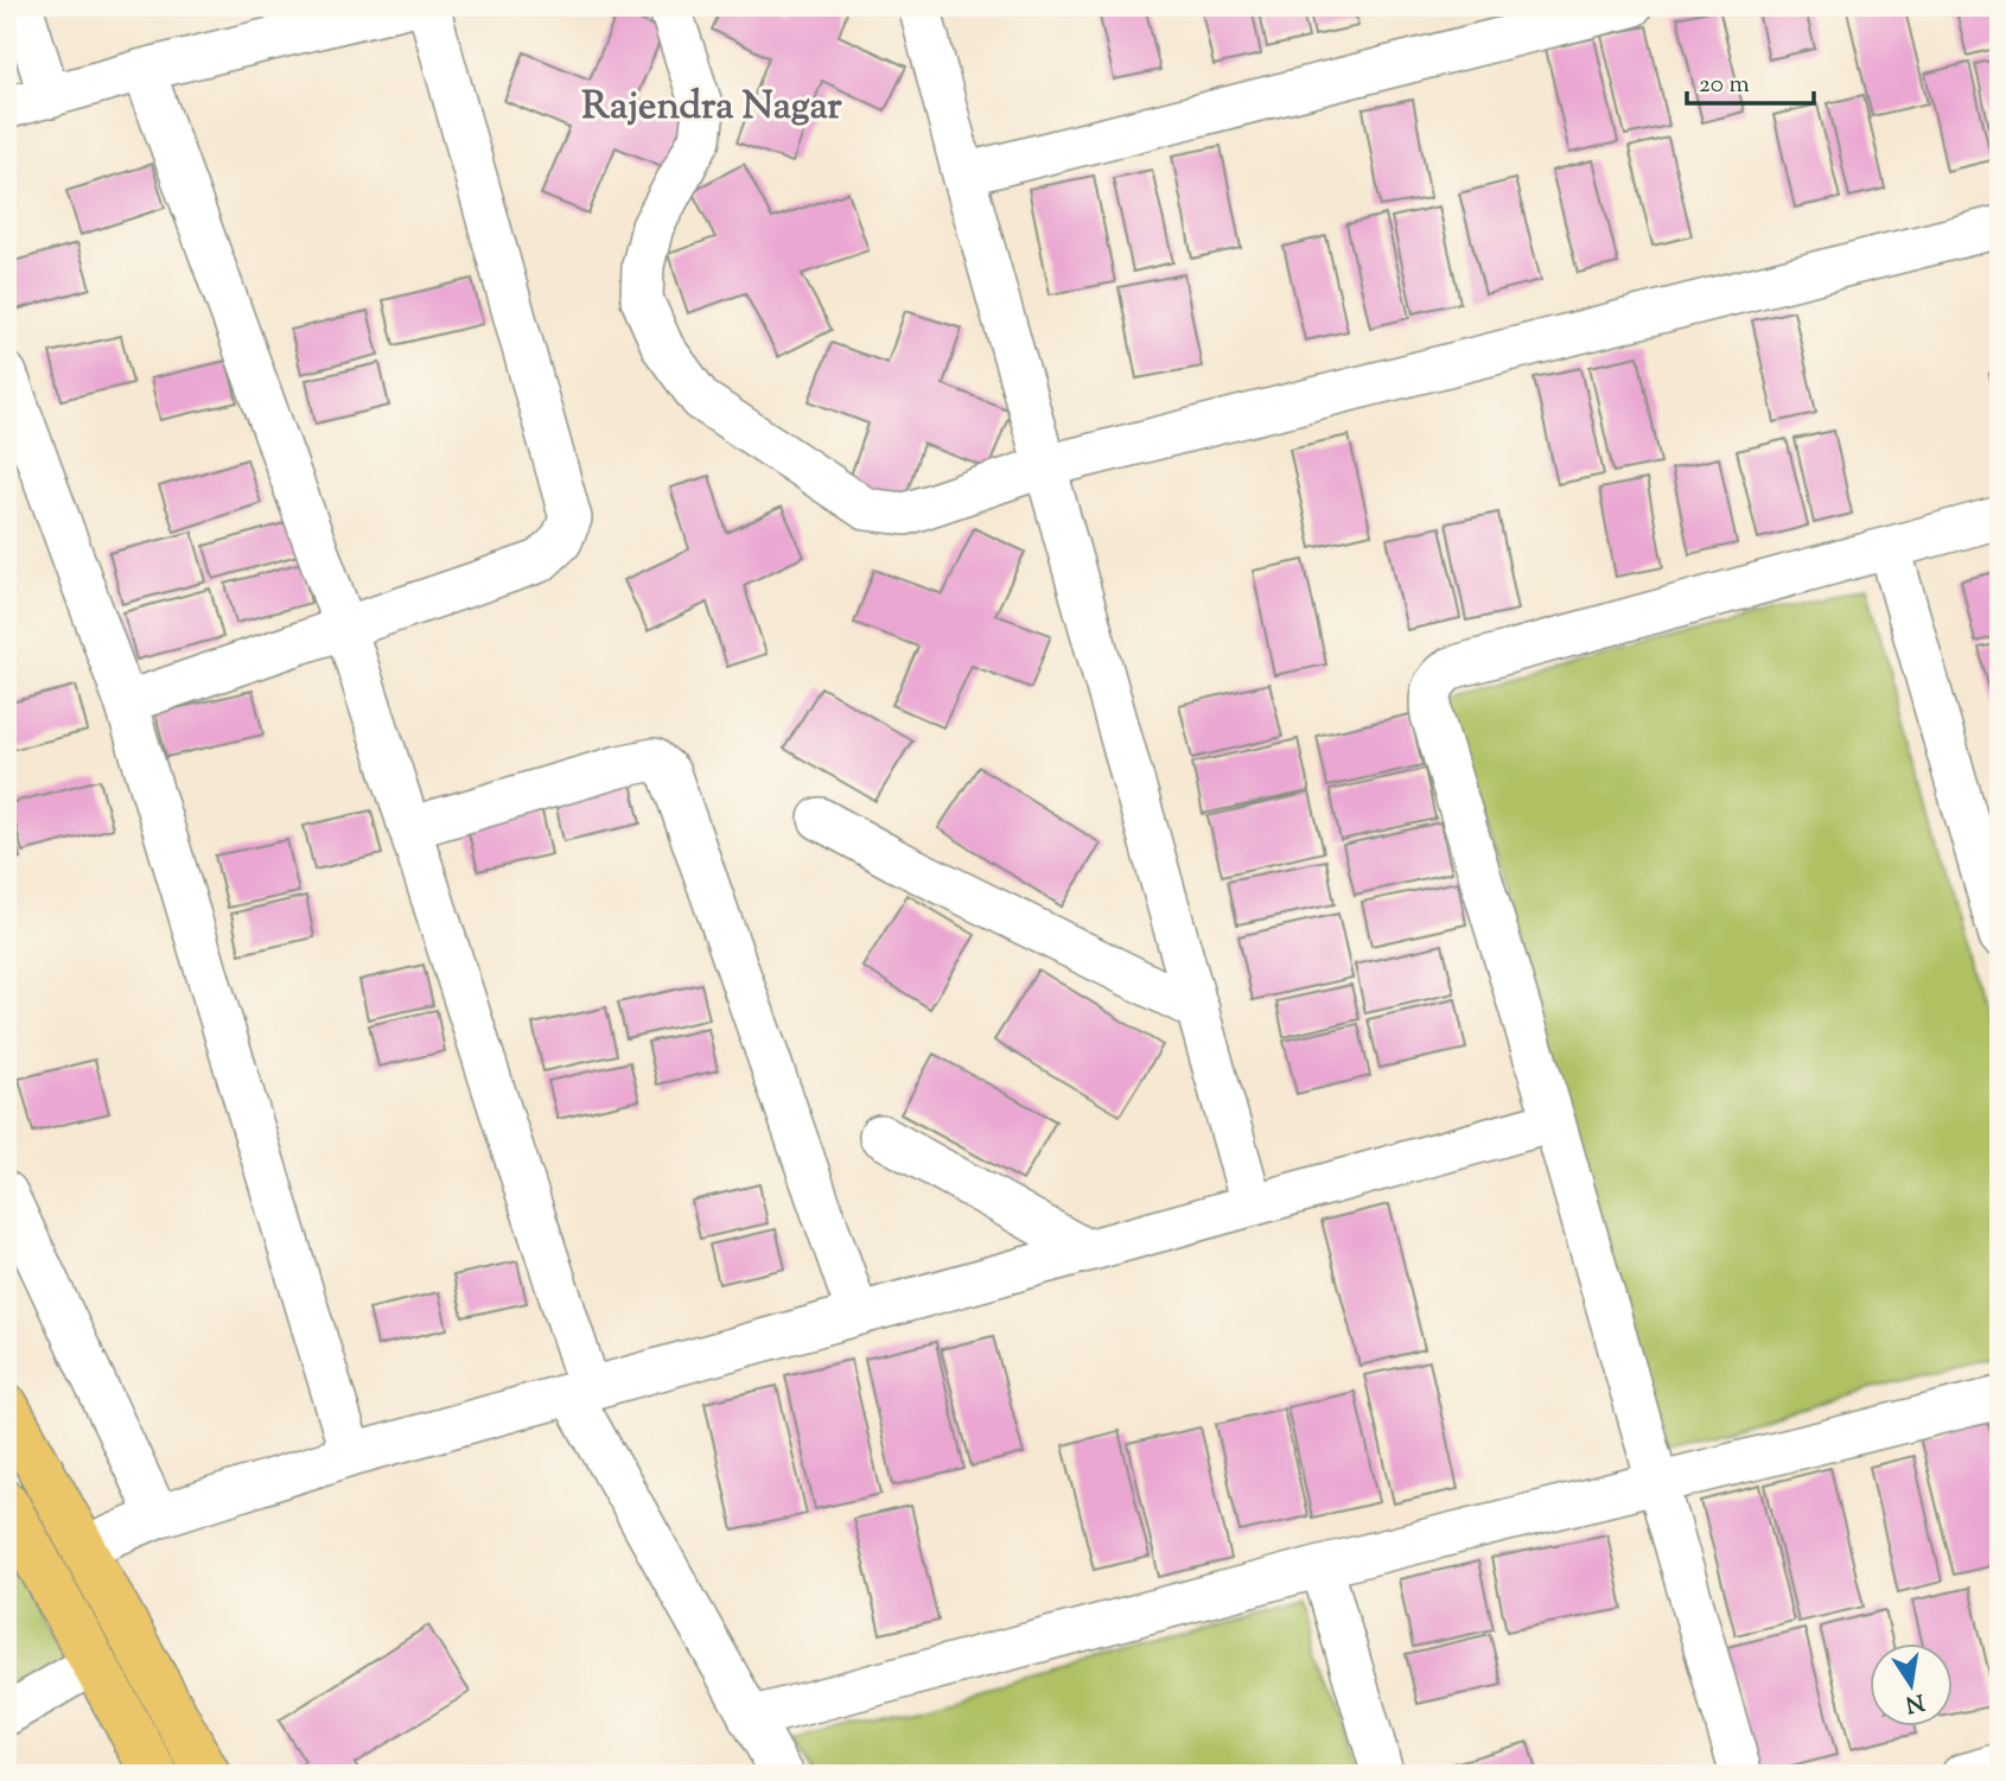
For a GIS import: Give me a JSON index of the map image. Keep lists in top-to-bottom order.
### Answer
{
  "districts": ["Rajendra Nagar"],
  "scale_bar": "20 m",
  "north": "bottom"
}
